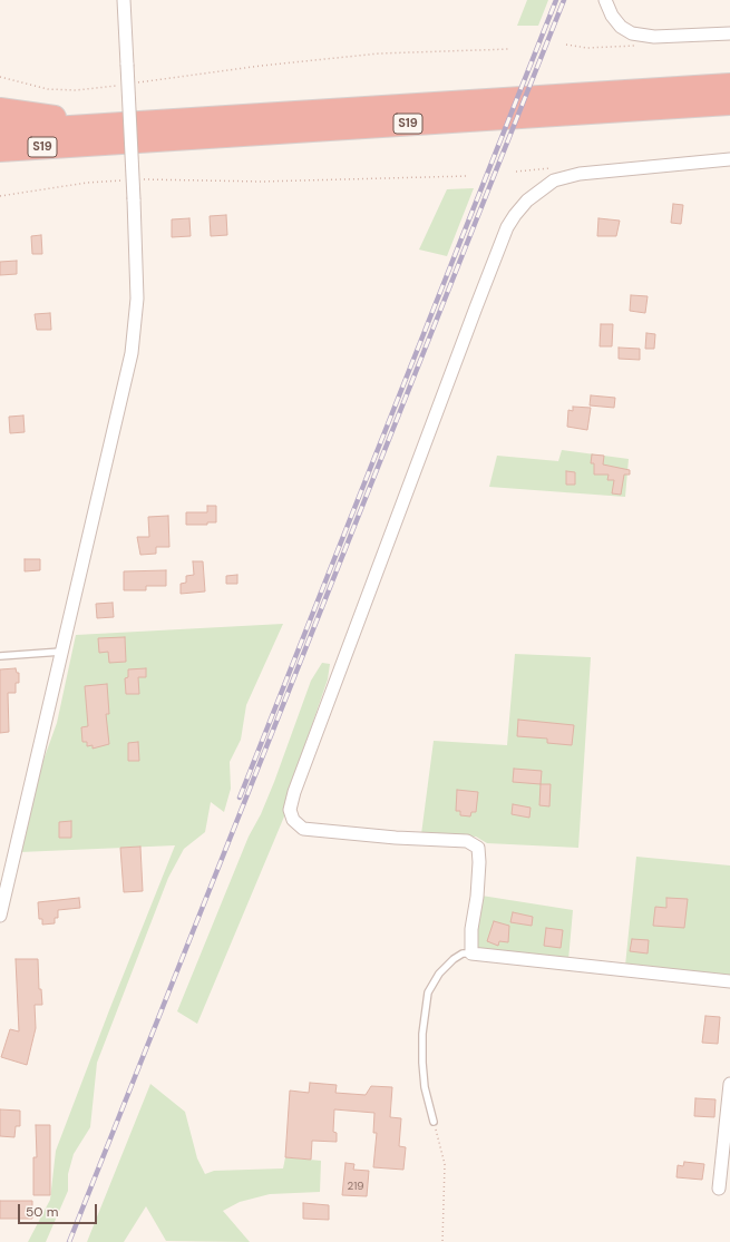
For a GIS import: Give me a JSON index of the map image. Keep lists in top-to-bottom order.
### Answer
{
  "streets": {
    "highway": ["S19"]
  },
  "house_numbers": ["219"],
  "scale_bar": "50 m"
}
